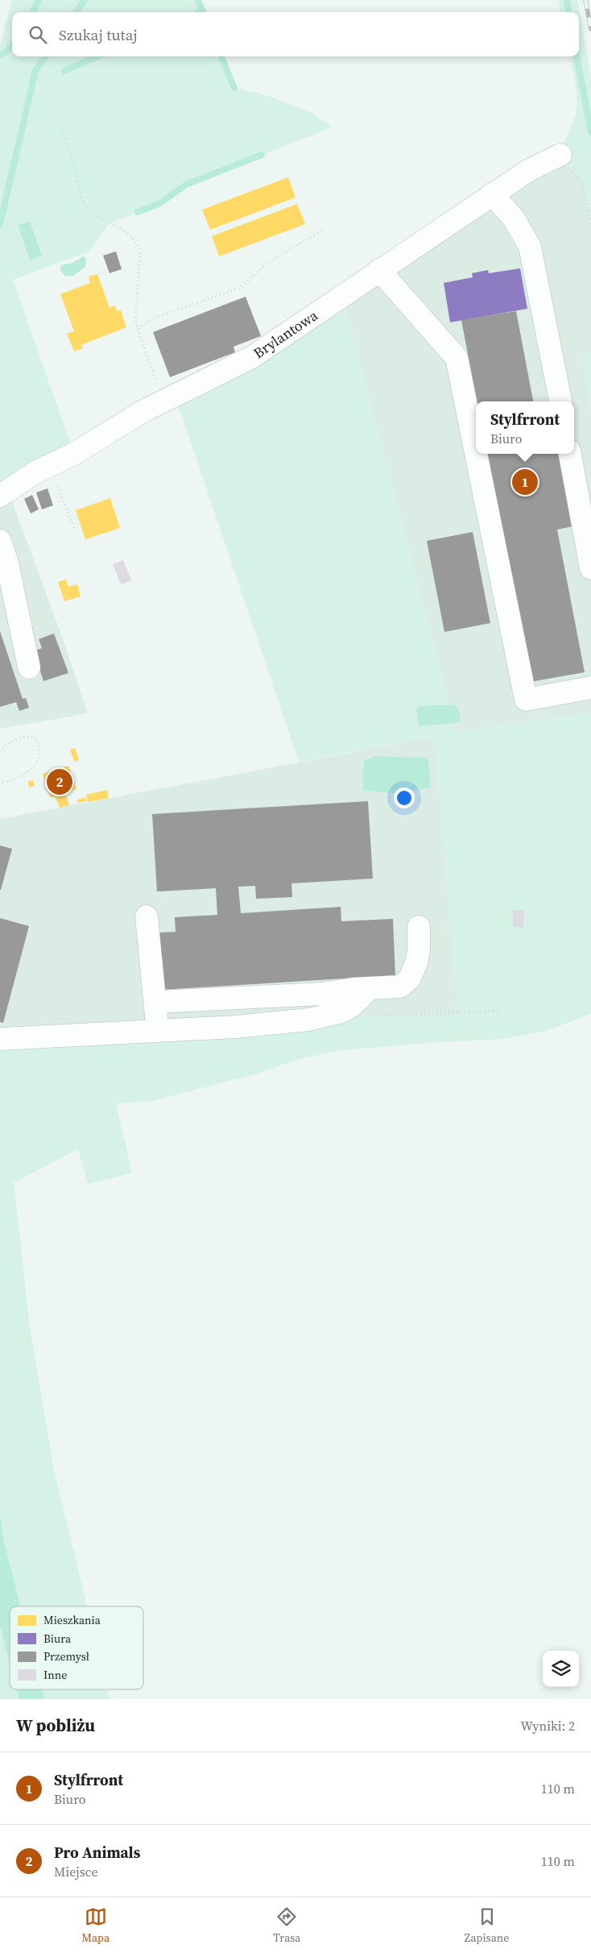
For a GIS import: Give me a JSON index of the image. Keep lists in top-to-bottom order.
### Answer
{
  "streets": {
    "street": ["Brylantowa"]
  },
  "legend": [
    "Mieszkania",
    "Biura",
    "Przemysł",
    "Inne"
  ],
  "page": {
    "search": "Szukaj tutaj",
    "popup": ["Stylfrront", "Biuro"],
    "pins": ["1", "2"],
    "heading": ["W pobliżu", "Wyniki: 2"],
    "list": [
      {
        "mark": "1",
        "name": "Stylfrront",
        "note": "Biuro",
        "value": "110 m"
      },
      {
        "mark": "2",
        "name": "Pro Animals",
        "note": "Miejsce",
        "value": "110 m"
      }
    ],
    "nav": ["Mapa", "Trasa", "Zapisane"]
  }
}
